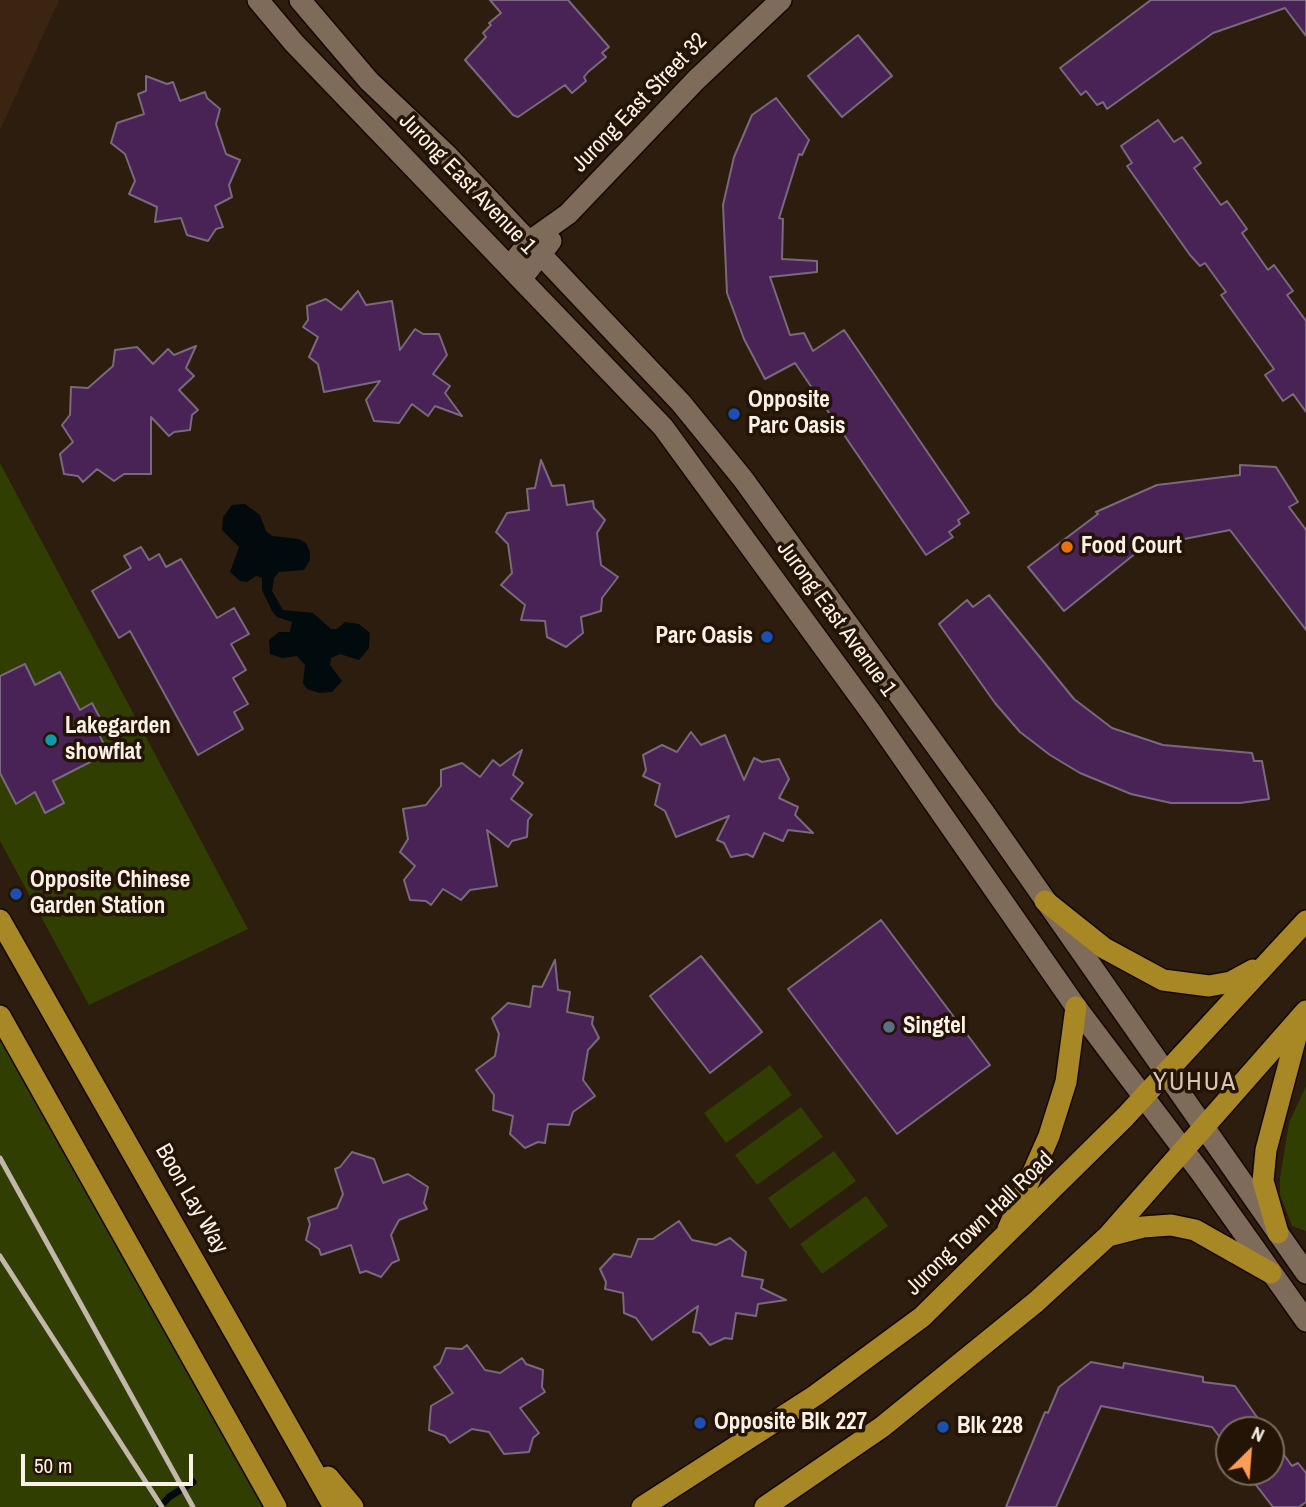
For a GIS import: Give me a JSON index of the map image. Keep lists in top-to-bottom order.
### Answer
{
  "streets": {
    "main road": ["Boon Lay Way", "Jurong Town Hall Road"],
    "street": ["Jurong East Street 32", "Jurong East Avenue 1"]
  },
  "crossings": [
    ["Jurong East Street 32", "Jurong East Avenue 1"],
    ["Jurong East Avenue 1", "Jurong Town Hall Road"]
  ],
  "districts": ["YUHUA"],
  "places": [
    "Opposite Parc Oasis",
    "Food Court",
    "Parc Oasis",
    "Lakegarden showflat",
    "Opposite Chinese Garden Station",
    "Singtel",
    "Opposite Blk 227",
    "Blk 228"
  ],
  "scale_bar": "50 m",
  "north": "top right"
}
